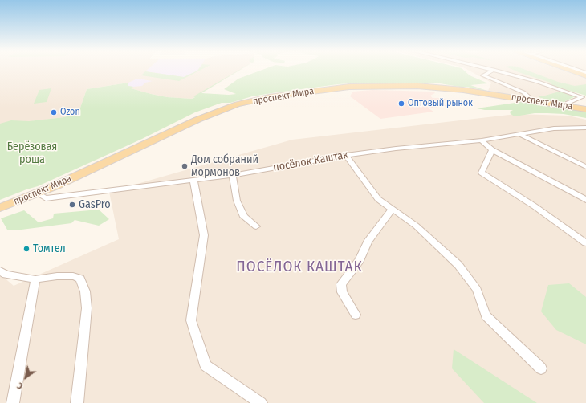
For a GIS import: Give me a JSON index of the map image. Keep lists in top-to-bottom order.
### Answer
{
  "streets": {
    "main road": ["проспект Мира"],
    "street": ["посёлок Каштак"]
  },
  "crossings": [
    ["проспект Мира", "посёлок Каштак"]
  ],
  "districts": ["ПОСЁЛОК КАШТАК"],
  "parks": ["Берёзовая роща"],
  "places": [
    "Оптовый рынок",
    "Ozon",
    "Дом собраний мормонов",
    "GasPro",
    "Томтел"
  ],
  "north": "bottom left"
}
